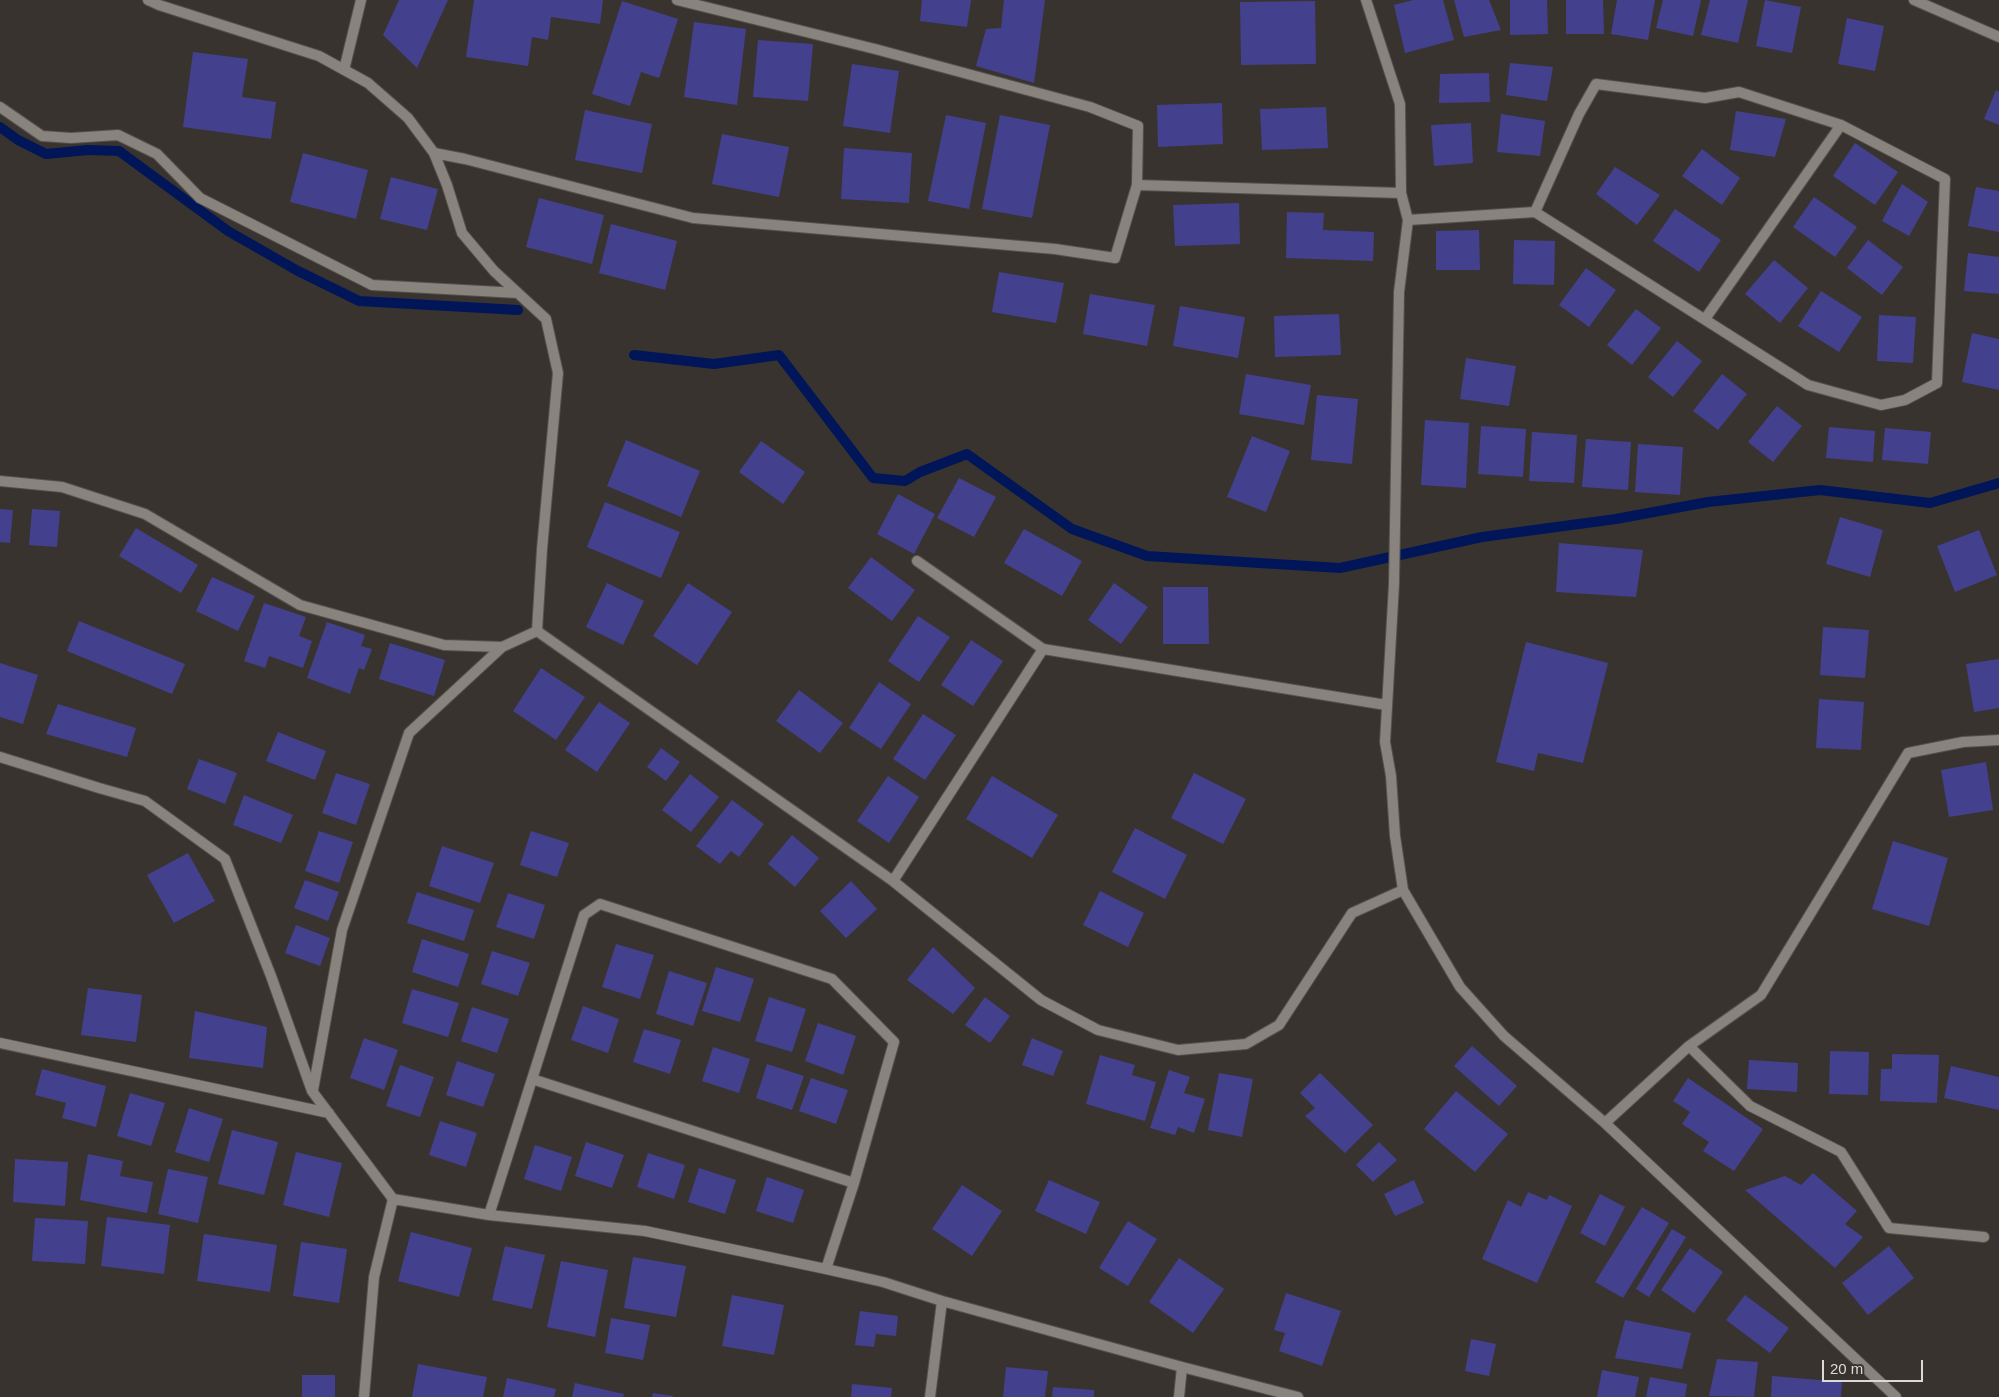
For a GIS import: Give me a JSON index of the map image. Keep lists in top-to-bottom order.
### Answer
{
  "scale_bar": "20 m"
}
